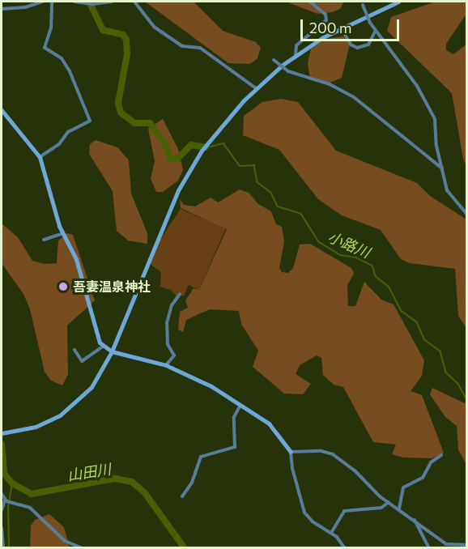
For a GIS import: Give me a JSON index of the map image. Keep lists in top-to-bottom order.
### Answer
{
  "water": ["小路川", "山田川"],
  "places": ["吾妻温泉神社"],
  "scale_bar": "200 m"
}
